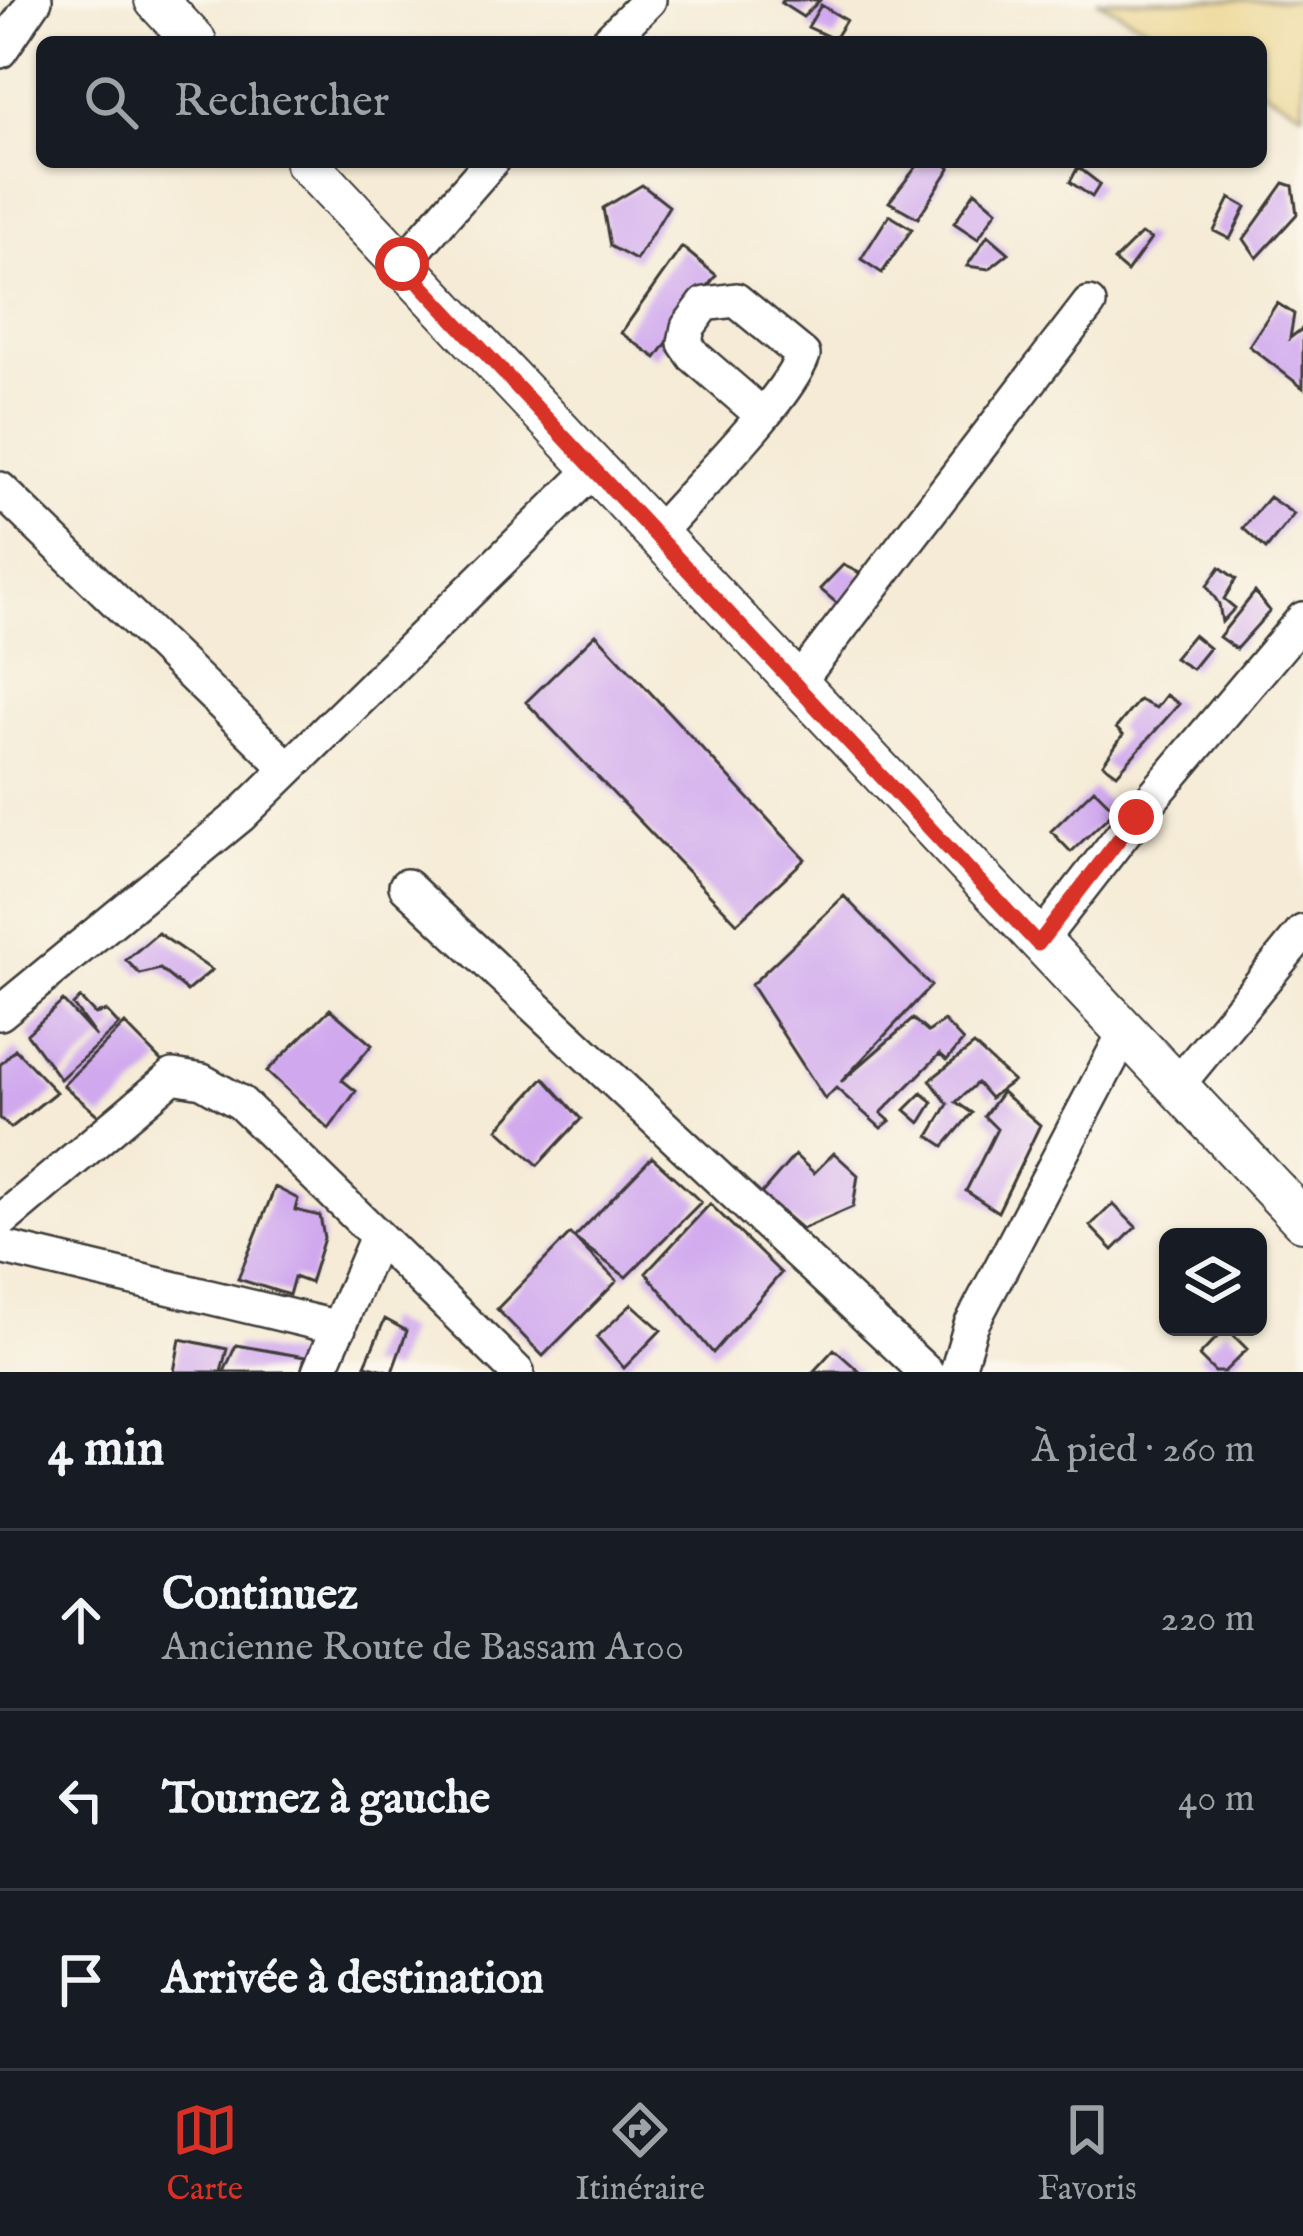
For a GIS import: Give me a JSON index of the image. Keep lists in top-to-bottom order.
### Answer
{
  "page": {
    "search": "Rechercher",
    "heading": ["4 min", "À pied · 260 m"],
    "list": [
      ["Continuez", "Ancienne Route de Bassam A100", "220 m"],
      ["Tournez à gauche", "40 m"],
      "Arrivée à destination"
    ],
    "nav": ["Carte", "Itinéraire", "Favoris"]
  }
}
